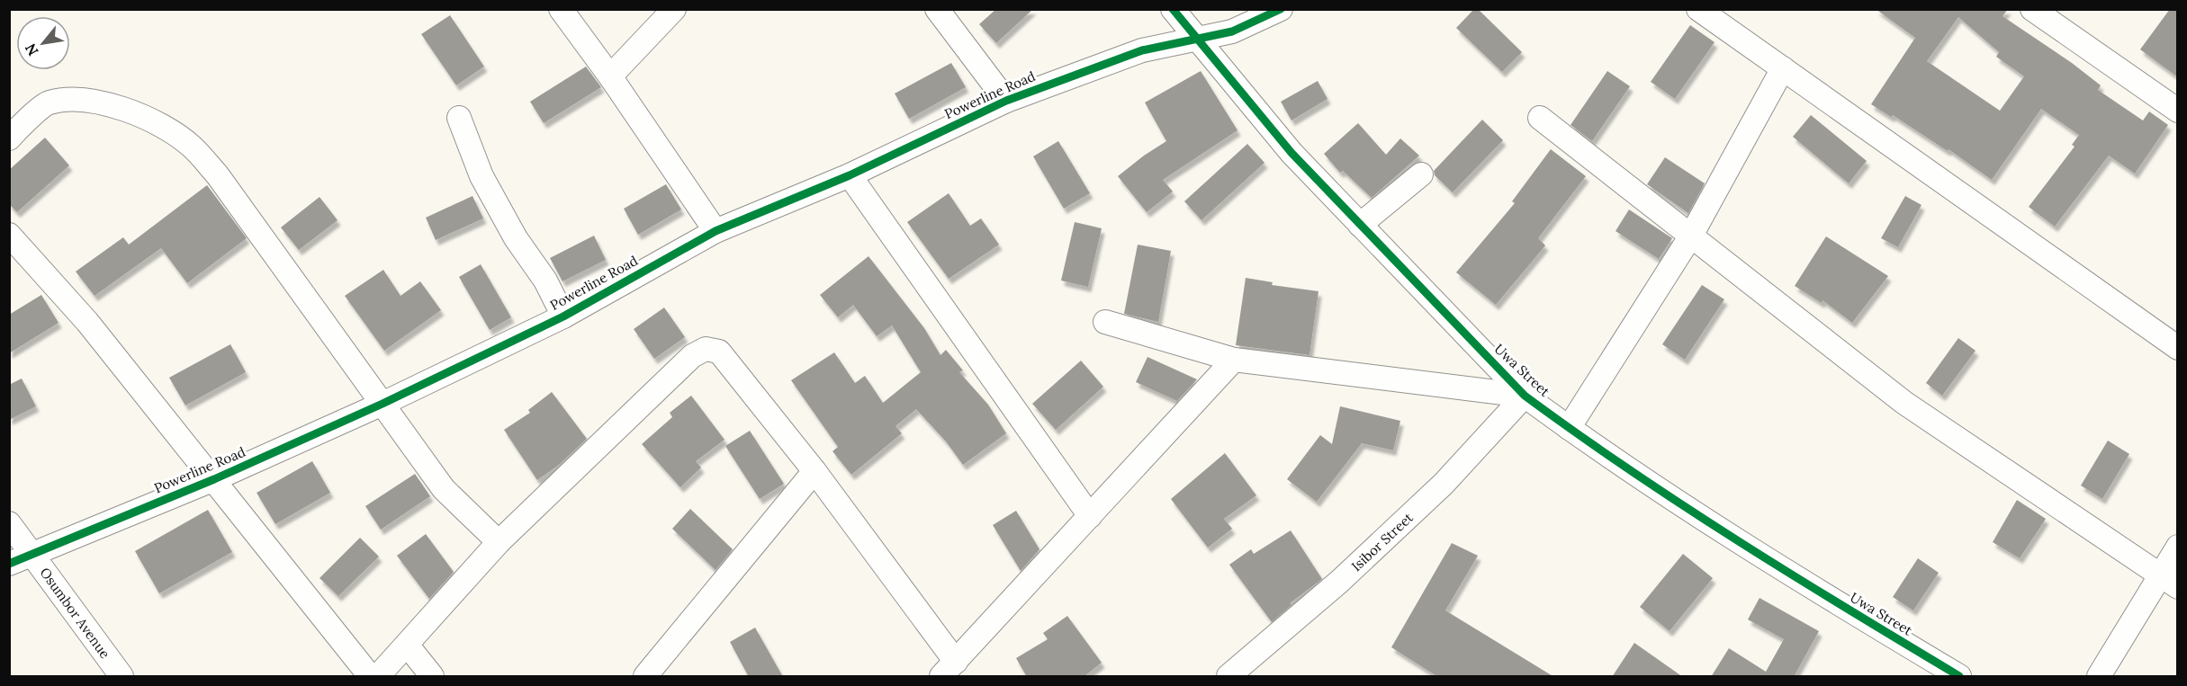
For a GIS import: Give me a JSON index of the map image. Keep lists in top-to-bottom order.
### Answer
{
  "streets": {
    "street": [
      "Powerline Road",
      "Uwa Street",
      "Isibor Street",
      "Osumbor Avenue"
    ]
  },
  "crossings": [
    ["Powerline Road", "Uwa Street"],
    ["Powerline Road", "Osumbor Avenue"],
    ["Uwa Street", "Isibor Street"]
  ],
  "north": "bottom left"
}
